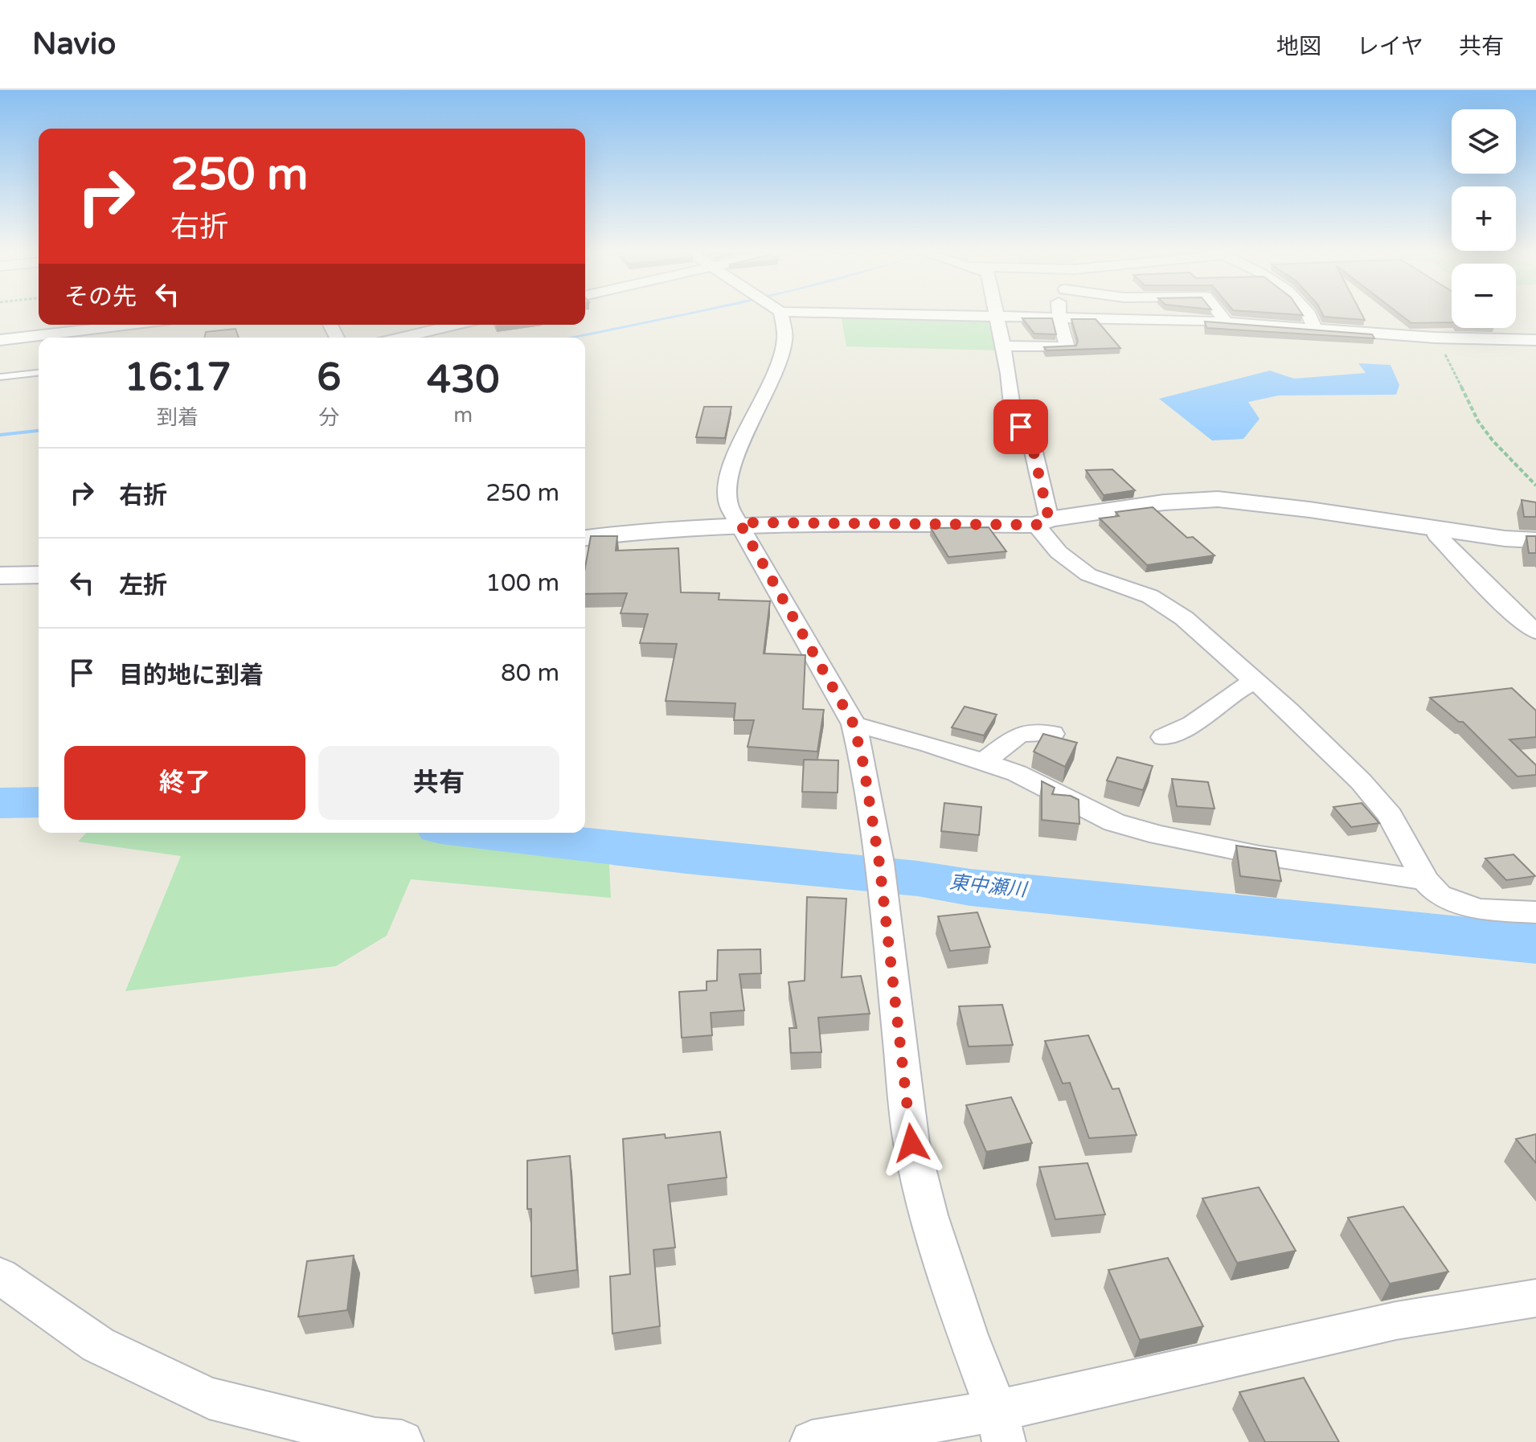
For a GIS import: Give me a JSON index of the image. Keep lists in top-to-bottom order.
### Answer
{
  "water": ["東中瀬川"],
  "page": {
    "header": "Navio",
    "nav": ["地図", "レイヤ", "共有"],
    "map_buttons": ["+", "−"],
    "turn": ["250 m", "右折"],
    "then": "その先",
    "eta": [
      "16:17",
      "到着",
      "6",
      "分",
      "430",
      "m"
    ],
    "list": [
      {
        "name": "右折",
        "value": "250 m"
      },
      {
        "name": "左折",
        "value": "100 m"
      },
      {
        "name": "目的地に到着",
        "value": "80 m"
      }
    ],
    "buttons": ["終了", "共有"]
  }
}
